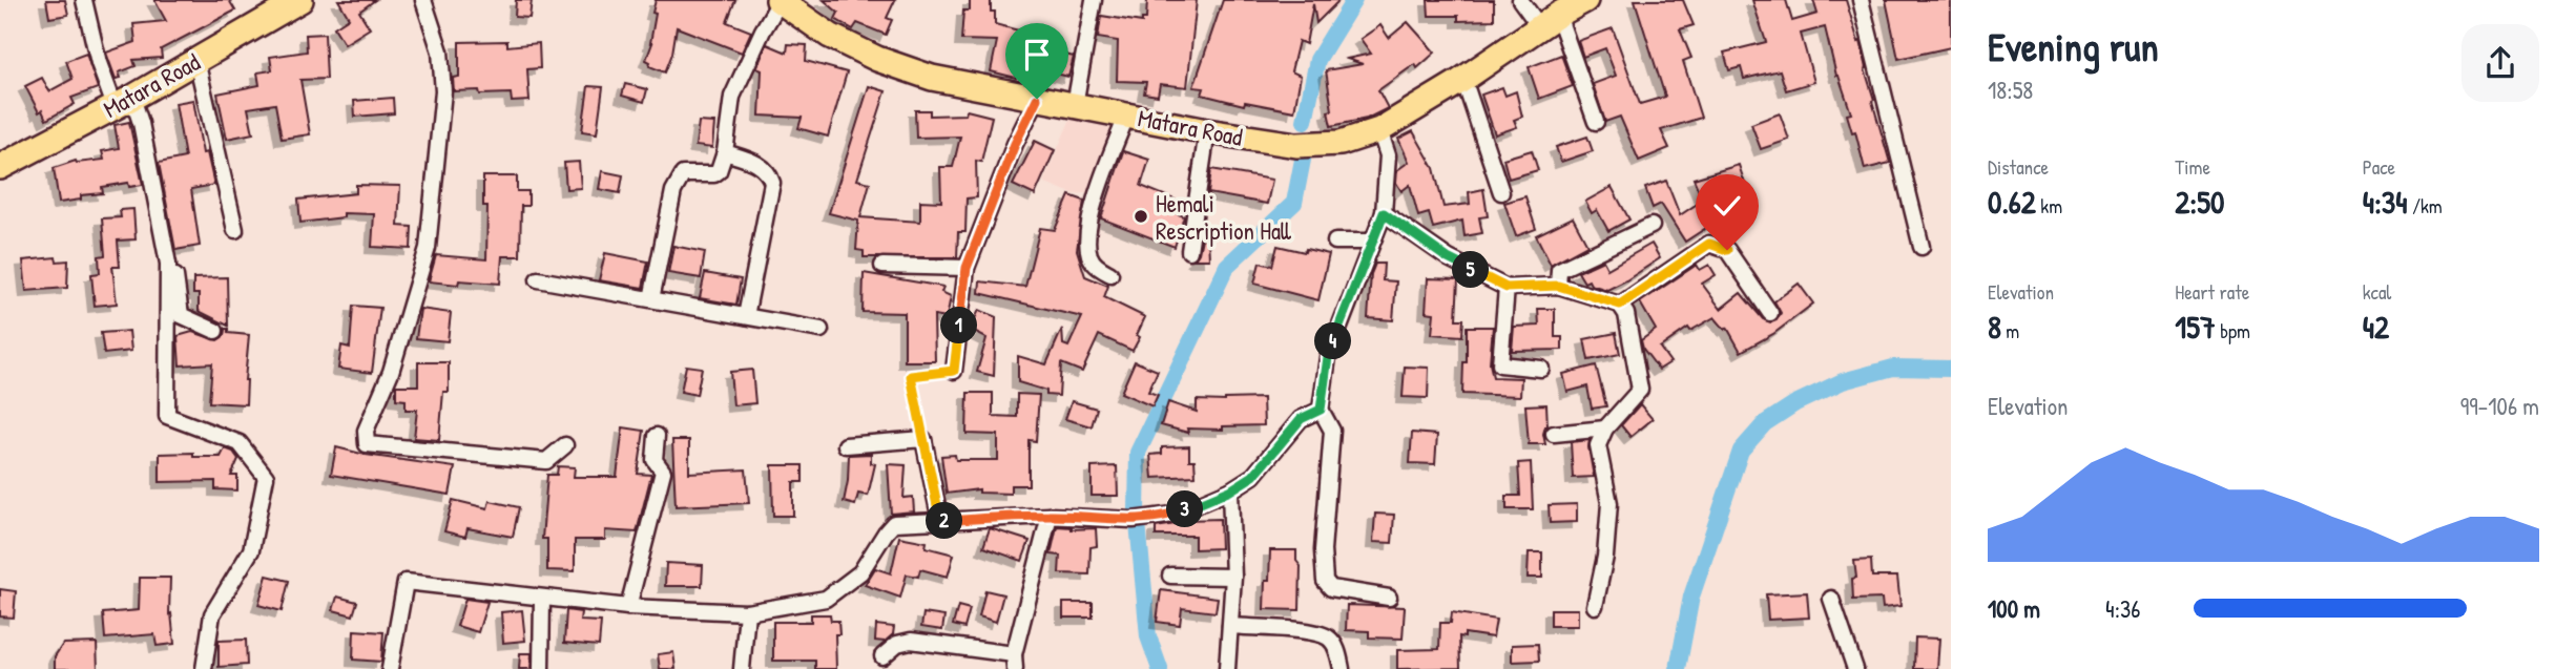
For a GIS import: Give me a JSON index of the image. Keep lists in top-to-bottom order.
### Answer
{
  "streets": {
    "highway": ["Matara Road"]
  },
  "places": ["Hemali Rescription Hall"],
  "page": {
    "heading": ["Evening run", "18:58"],
    "stats": [
      ["Distance", "0.62 km"],
      ["Time", "2:50"],
      ["Pace", "4:34 /km"],
      ["Elevation", "8 m"],
      ["Heart rate", "157 bpm"],
      ["kcal", "42"]
    ],
    "pins": [
      "5",
      "1",
      "4",
      "3",
      "2"
    ],
    "chart": ["Elevation", "99–106 m"],
    "list": [
      {
        "name": "100 m",
        "note": "4:36"
      }
    ]
  }
}
